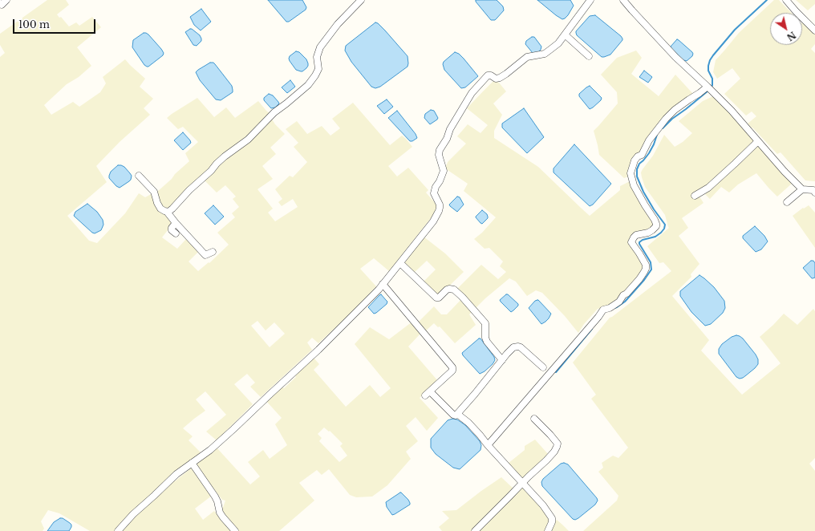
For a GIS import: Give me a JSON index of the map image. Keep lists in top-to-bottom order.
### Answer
{
  "scale_bar": "100 m",
  "north": "bottom right"
}
